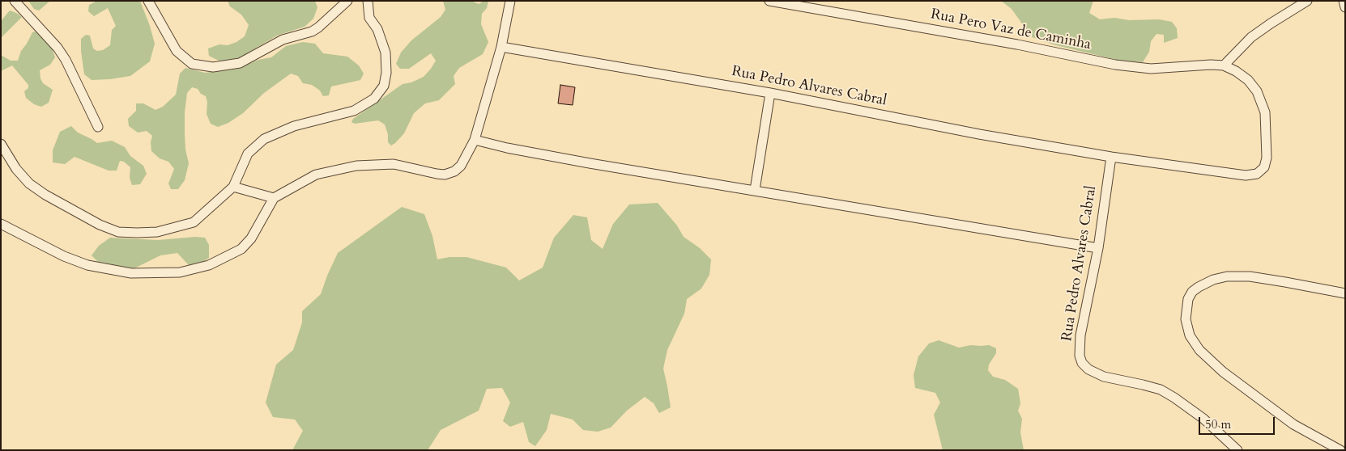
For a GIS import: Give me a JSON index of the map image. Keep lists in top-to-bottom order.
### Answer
{
  "streets": {
    "street": ["Rua Pero Vaz de Caminha", "Rua Pedro Alvares Cabral"]
  },
  "crossings": [
    ["Rua Pero Vaz de Caminha", "Rua Pedro Alvares Cabral"]
  ],
  "scale_bar": "50 m"
}
